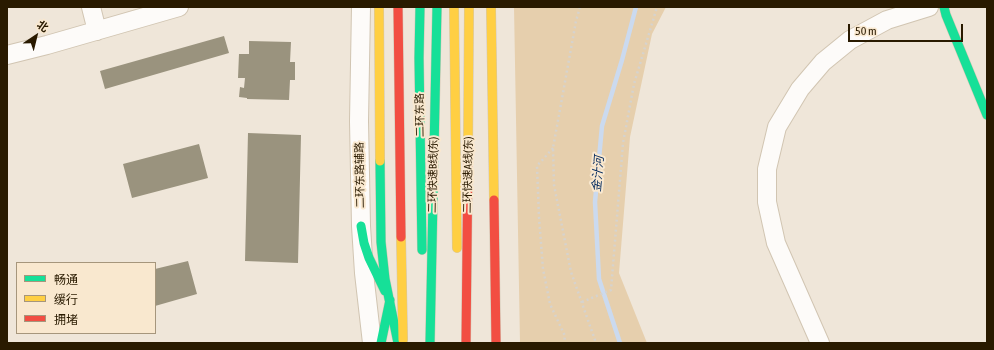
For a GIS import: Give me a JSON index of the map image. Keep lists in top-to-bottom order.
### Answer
{
  "streets": {
    "main road": ["二环东路", "二环快速B线(东)", "二环快速A线(东)"],
    "street": ["二环东路辅路"]
  },
  "water": ["金汁河"],
  "legend": ["畅通", "缓行", "拥堵"],
  "scale_bar": "50 m",
  "north": "top right"
}
